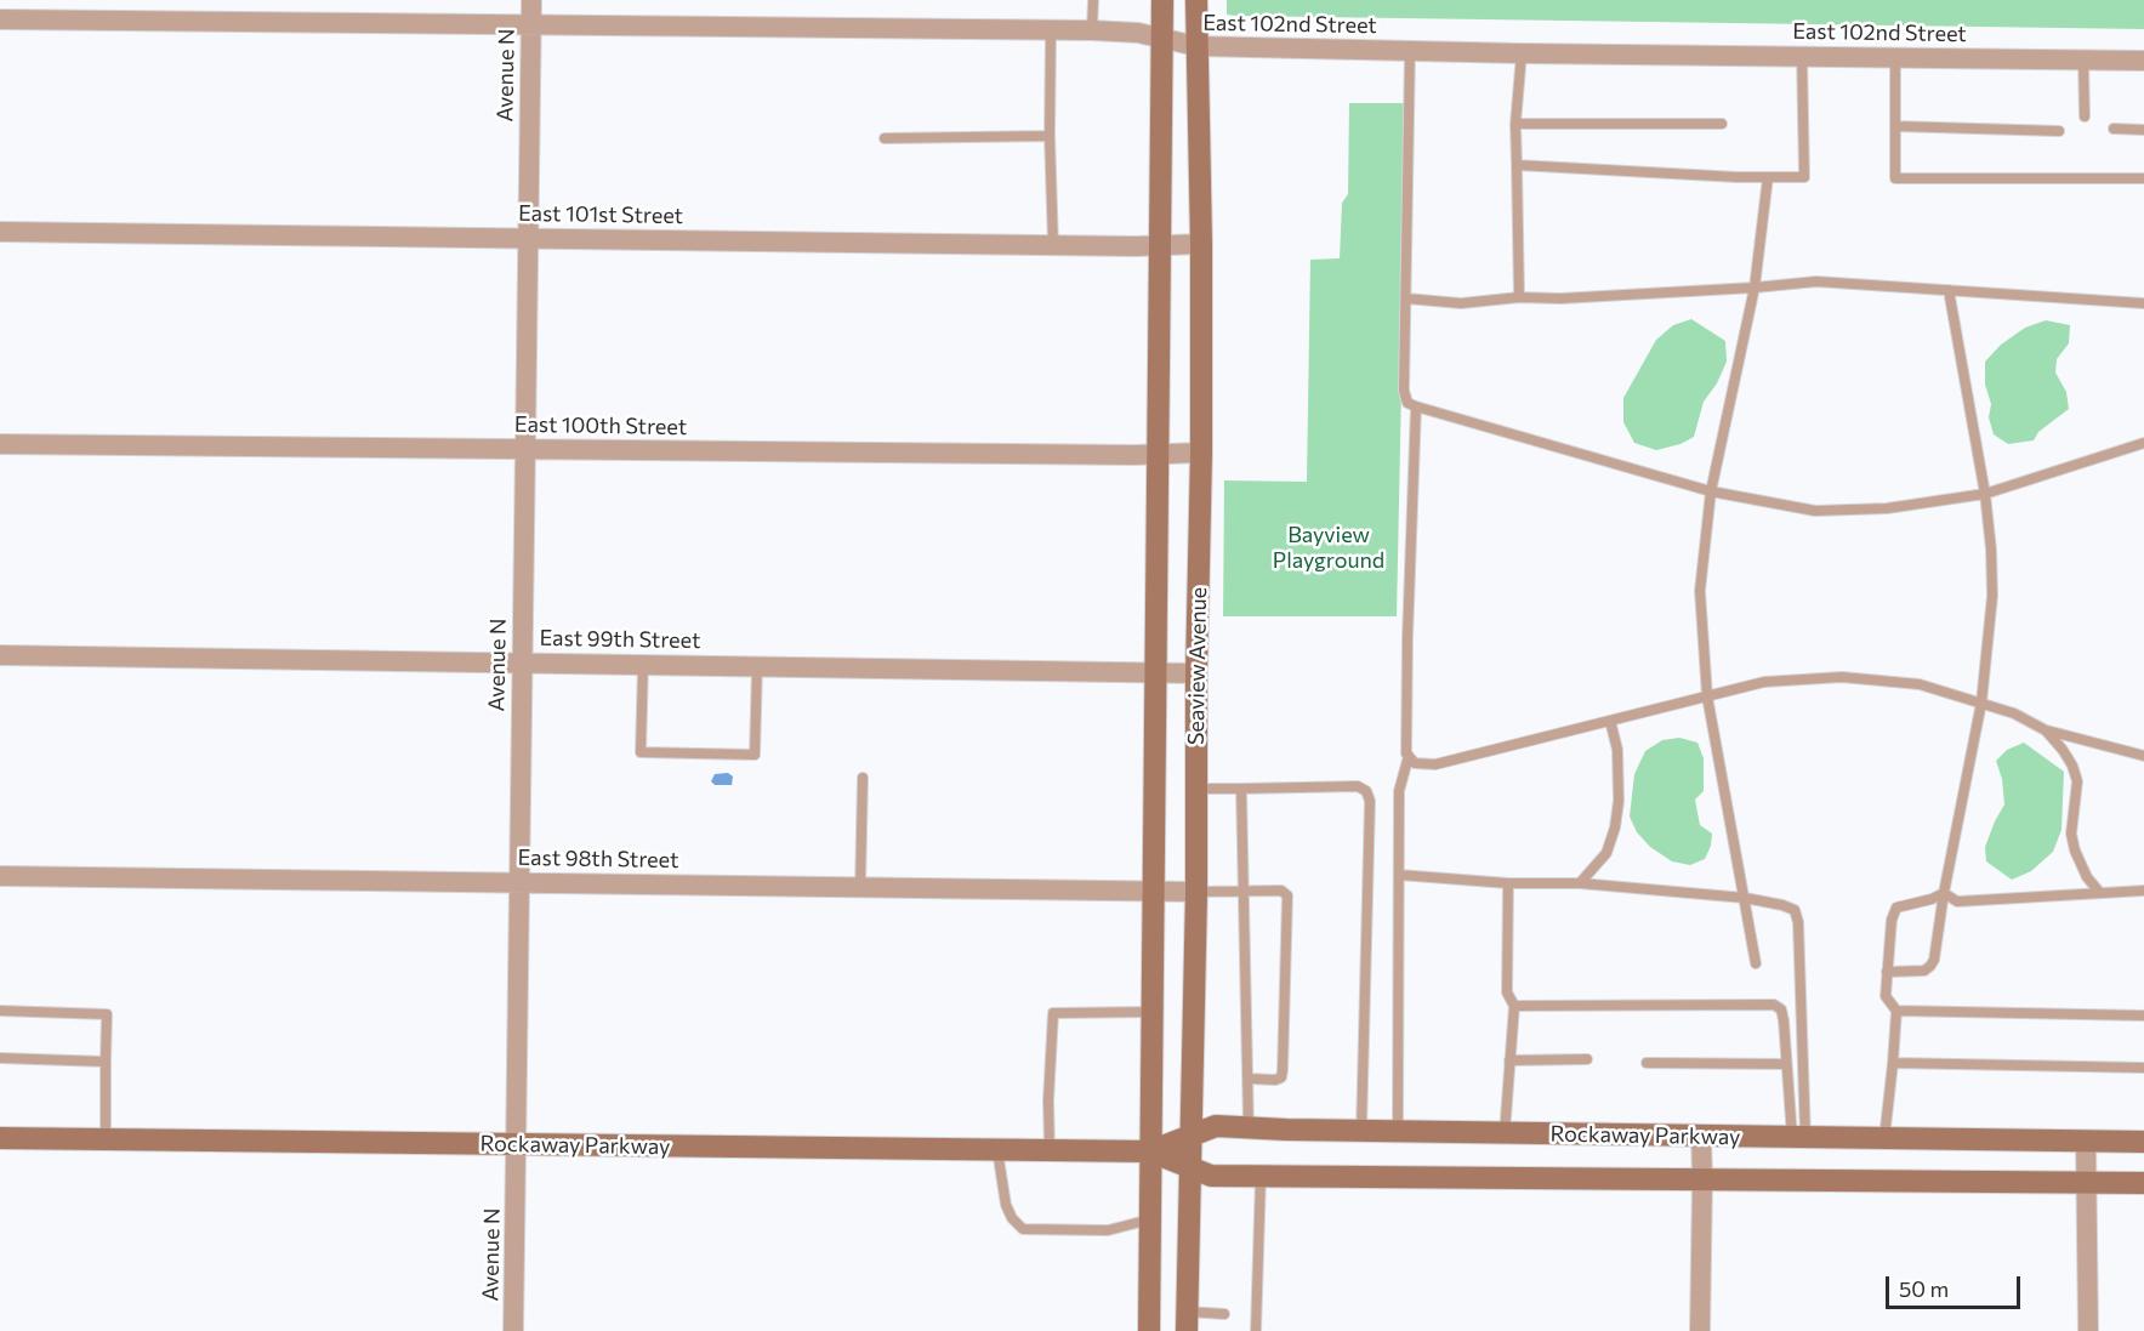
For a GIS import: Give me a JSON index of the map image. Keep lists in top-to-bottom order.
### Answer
{
  "streets": {
    "main road": ["Seaview Avenue", "Rockaway Parkway"],
    "street": [
      "East 102nd Street",
      "Avenue N",
      "East 101st Street",
      "East 100th Street",
      "East 99th Street",
      "East 98th Street"
    ]
  },
  "crossings": [
    ["East 102nd Street", "Avenue N"],
    ["East 102nd Street", "Seaview Avenue"],
    ["Avenue N", "East 101st Street"],
    ["Avenue N", "East 100th Street"],
    ["Avenue N", "East 99th Street"],
    ["Avenue N", "East 98th Street"],
    ["Avenue N", "Rockaway Parkway"],
    ["East 101st Street", "Seaview Avenue"],
    ["East 100th Street", "Seaview Avenue"],
    ["East 99th Street", "Seaview Avenue"],
    ["Seaview Avenue", "East 98th Street"],
    ["Seaview Avenue", "Rockaway Parkway"]
  ],
  "parks": ["Bayview Playground"],
  "scale_bar": "50 m"
}
